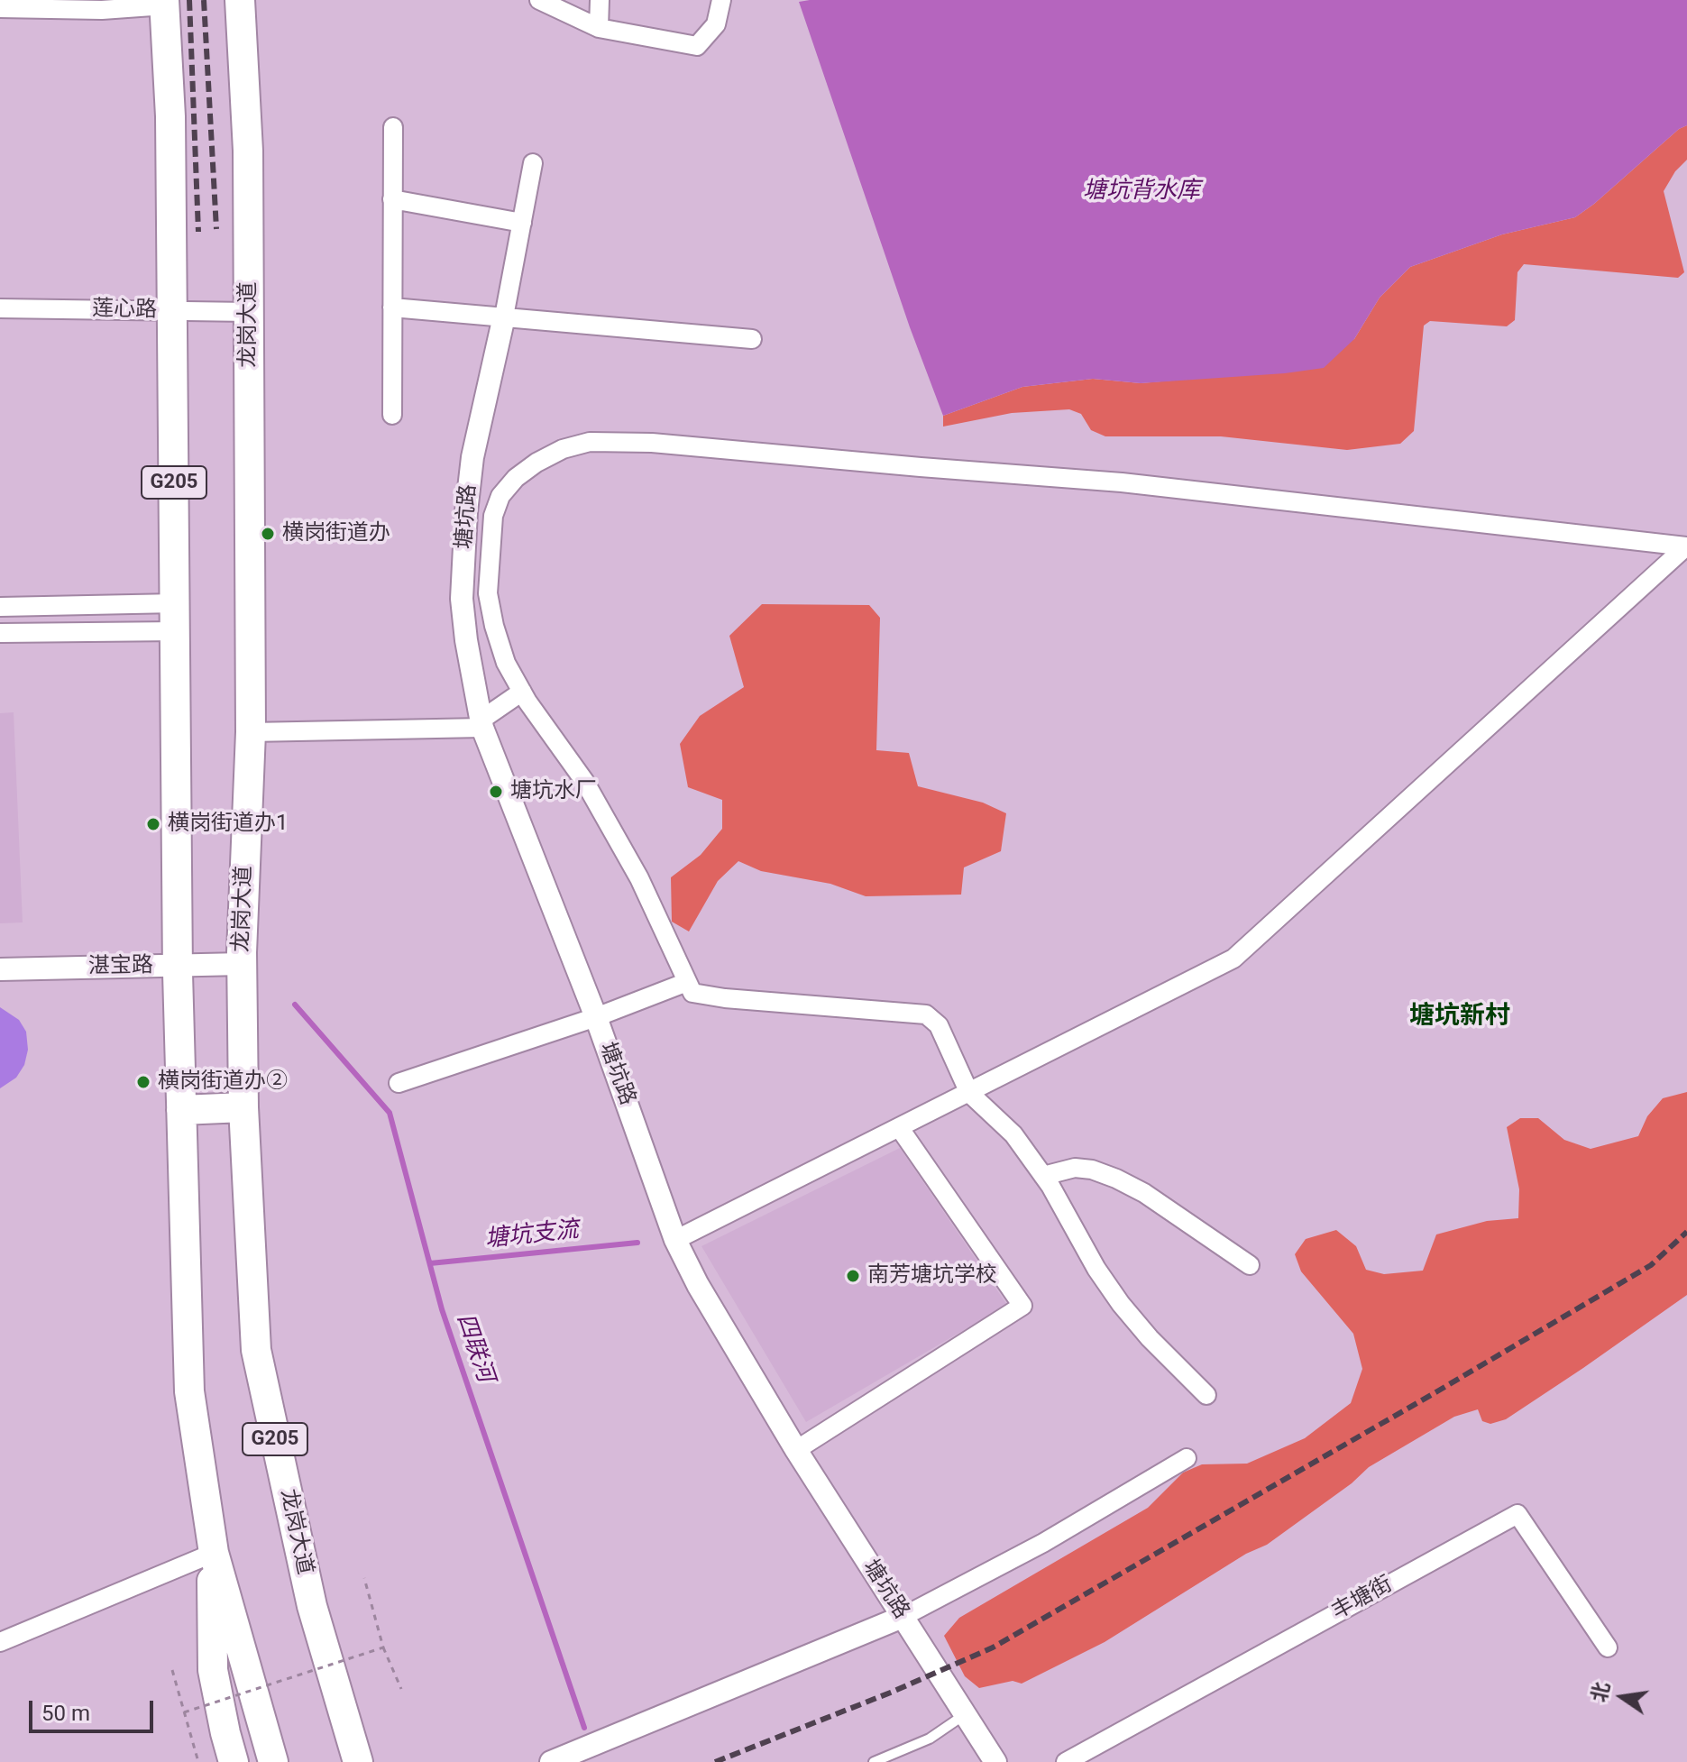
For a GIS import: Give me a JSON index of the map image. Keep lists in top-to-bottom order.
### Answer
{
  "streets": {
    "highway": ["龙岗大道", "G205"],
    "street": [
      "莲心路",
      "塘坑路",
      "湛宝路",
      "丰塘街"
    ]
  },
  "crossings": [
    ["莲心路", "龙岗大道"],
    ["莲心路", "G205"],
    ["龙岗大道", "湛宝路"],
    ["G205", "湛宝路"]
  ],
  "districts": ["塘坑新村"],
  "water": ["塘坑背水库", "塘坑支流", "四联河"],
  "places": [
    "横岗街道办",
    "塘坑水厂",
    "横岗街道办1",
    "横岗街道办②",
    "南芳塘坑学校"
  ],
  "scale_bar": "50 m",
  "north": "left"
}
